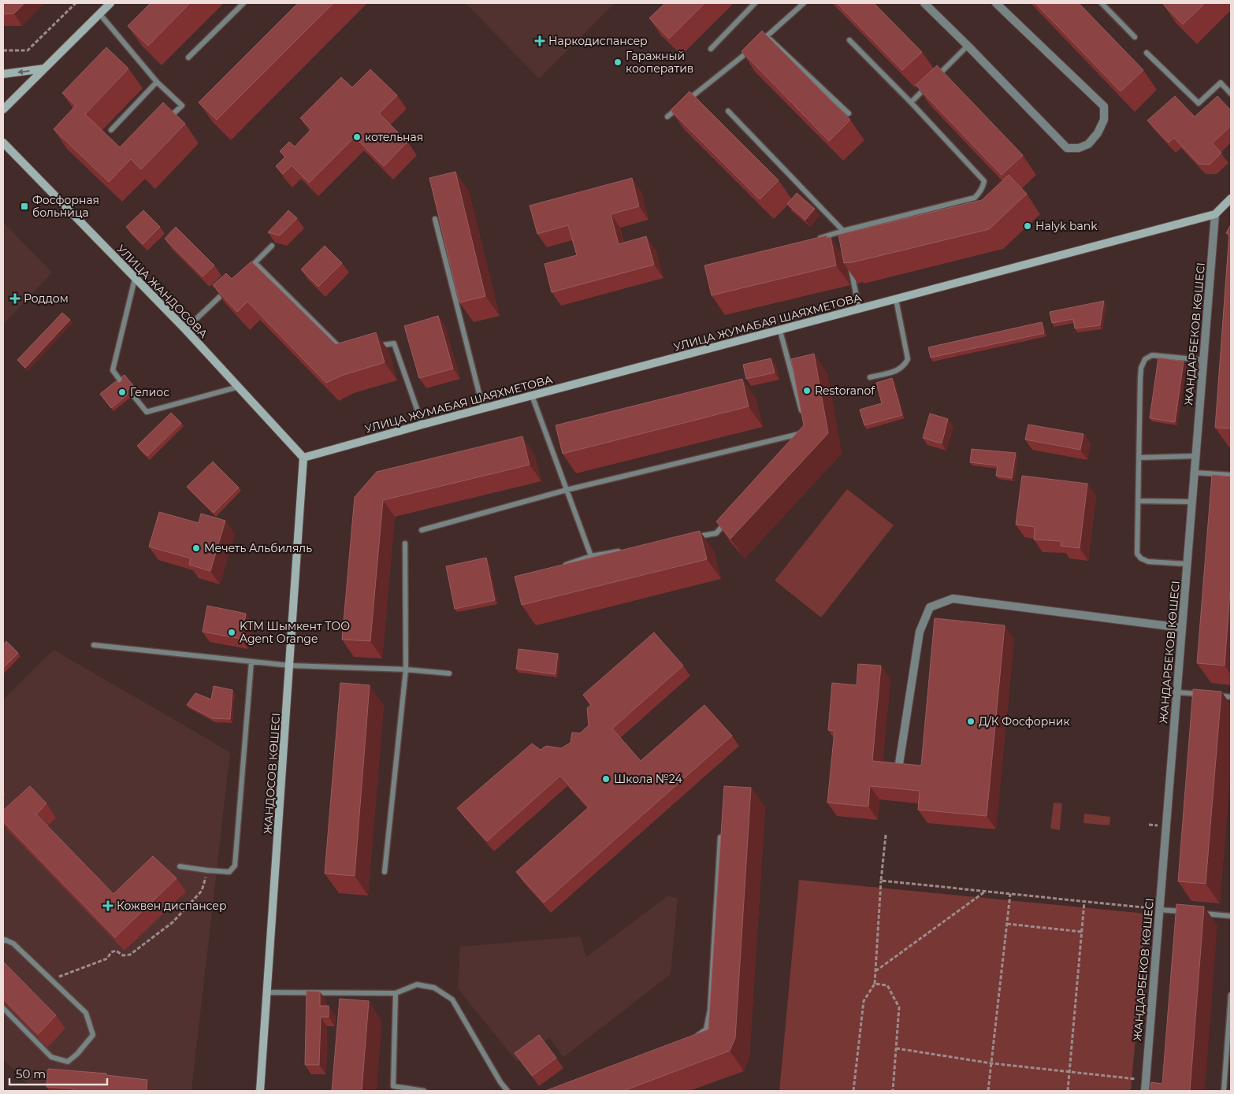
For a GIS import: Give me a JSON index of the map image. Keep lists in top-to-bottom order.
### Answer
{
  "streets": {
    "street": [
      "УЛИЦА ЖАНДОСОВА",
      "УЛИЦА ЖУМАБАЯ ШАЯХМЕТОВА",
      "ЖАНДАРБЕКОВ КӨШЕСІ",
      "ЖАНДОСОВ КӨШЕСІ"
    ]
  },
  "crossings": [
    ["УЛИЦА ЖАНДОСОВА", "УЛИЦА ЖУМАБАЯ ШАЯХМЕТОВА"],
    ["УЛИЦА ЖАНДОСОВА", "ЖАНДОСОВ КӨШЕСІ"],
    ["УЛИЦА ЖУМАБАЯ ШАЯХМЕТОВА", "ЖАНДАРБЕКОВ КӨШЕСІ"],
    ["УЛИЦА ЖУМАБАЯ ШАЯХМЕТОВА", "ЖАНДОСОВ КӨШЕСІ"]
  ],
  "places": {
    "health": ["Наркодиспансер", "Роддом", "Кожвен диспансер"],
    "other": [
      "Гаражный кооператив",
      "котельная",
      "Halyk bank",
      "Restoranof",
      "Гелиос",
      "Мечеть Альбиляль",
      "KTM Шымкент ТОО Agent Orange",
      "Д/К Фосфорник",
      "Школа №24"
    ],
    "transit": ["Фосфорная больница"]
  },
  "scale_bar": "50 m"
}
